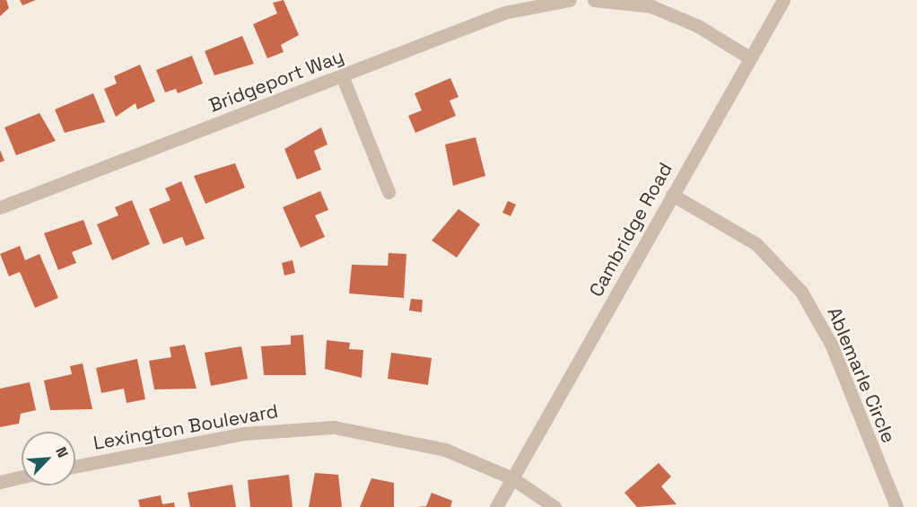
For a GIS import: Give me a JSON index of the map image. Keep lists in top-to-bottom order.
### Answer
{
  "streets": {
    "street": [
      "Bridgeport Way",
      "Cambridge Road",
      "Ablemarle Circle",
      "Lexington Boulevard"
    ]
  },
  "crossings": [
    ["Cambridge Road", "Ablemarle Circle"],
    ["Cambridge Road", "Lexington Boulevard"]
  ],
  "north": "top right"
}
